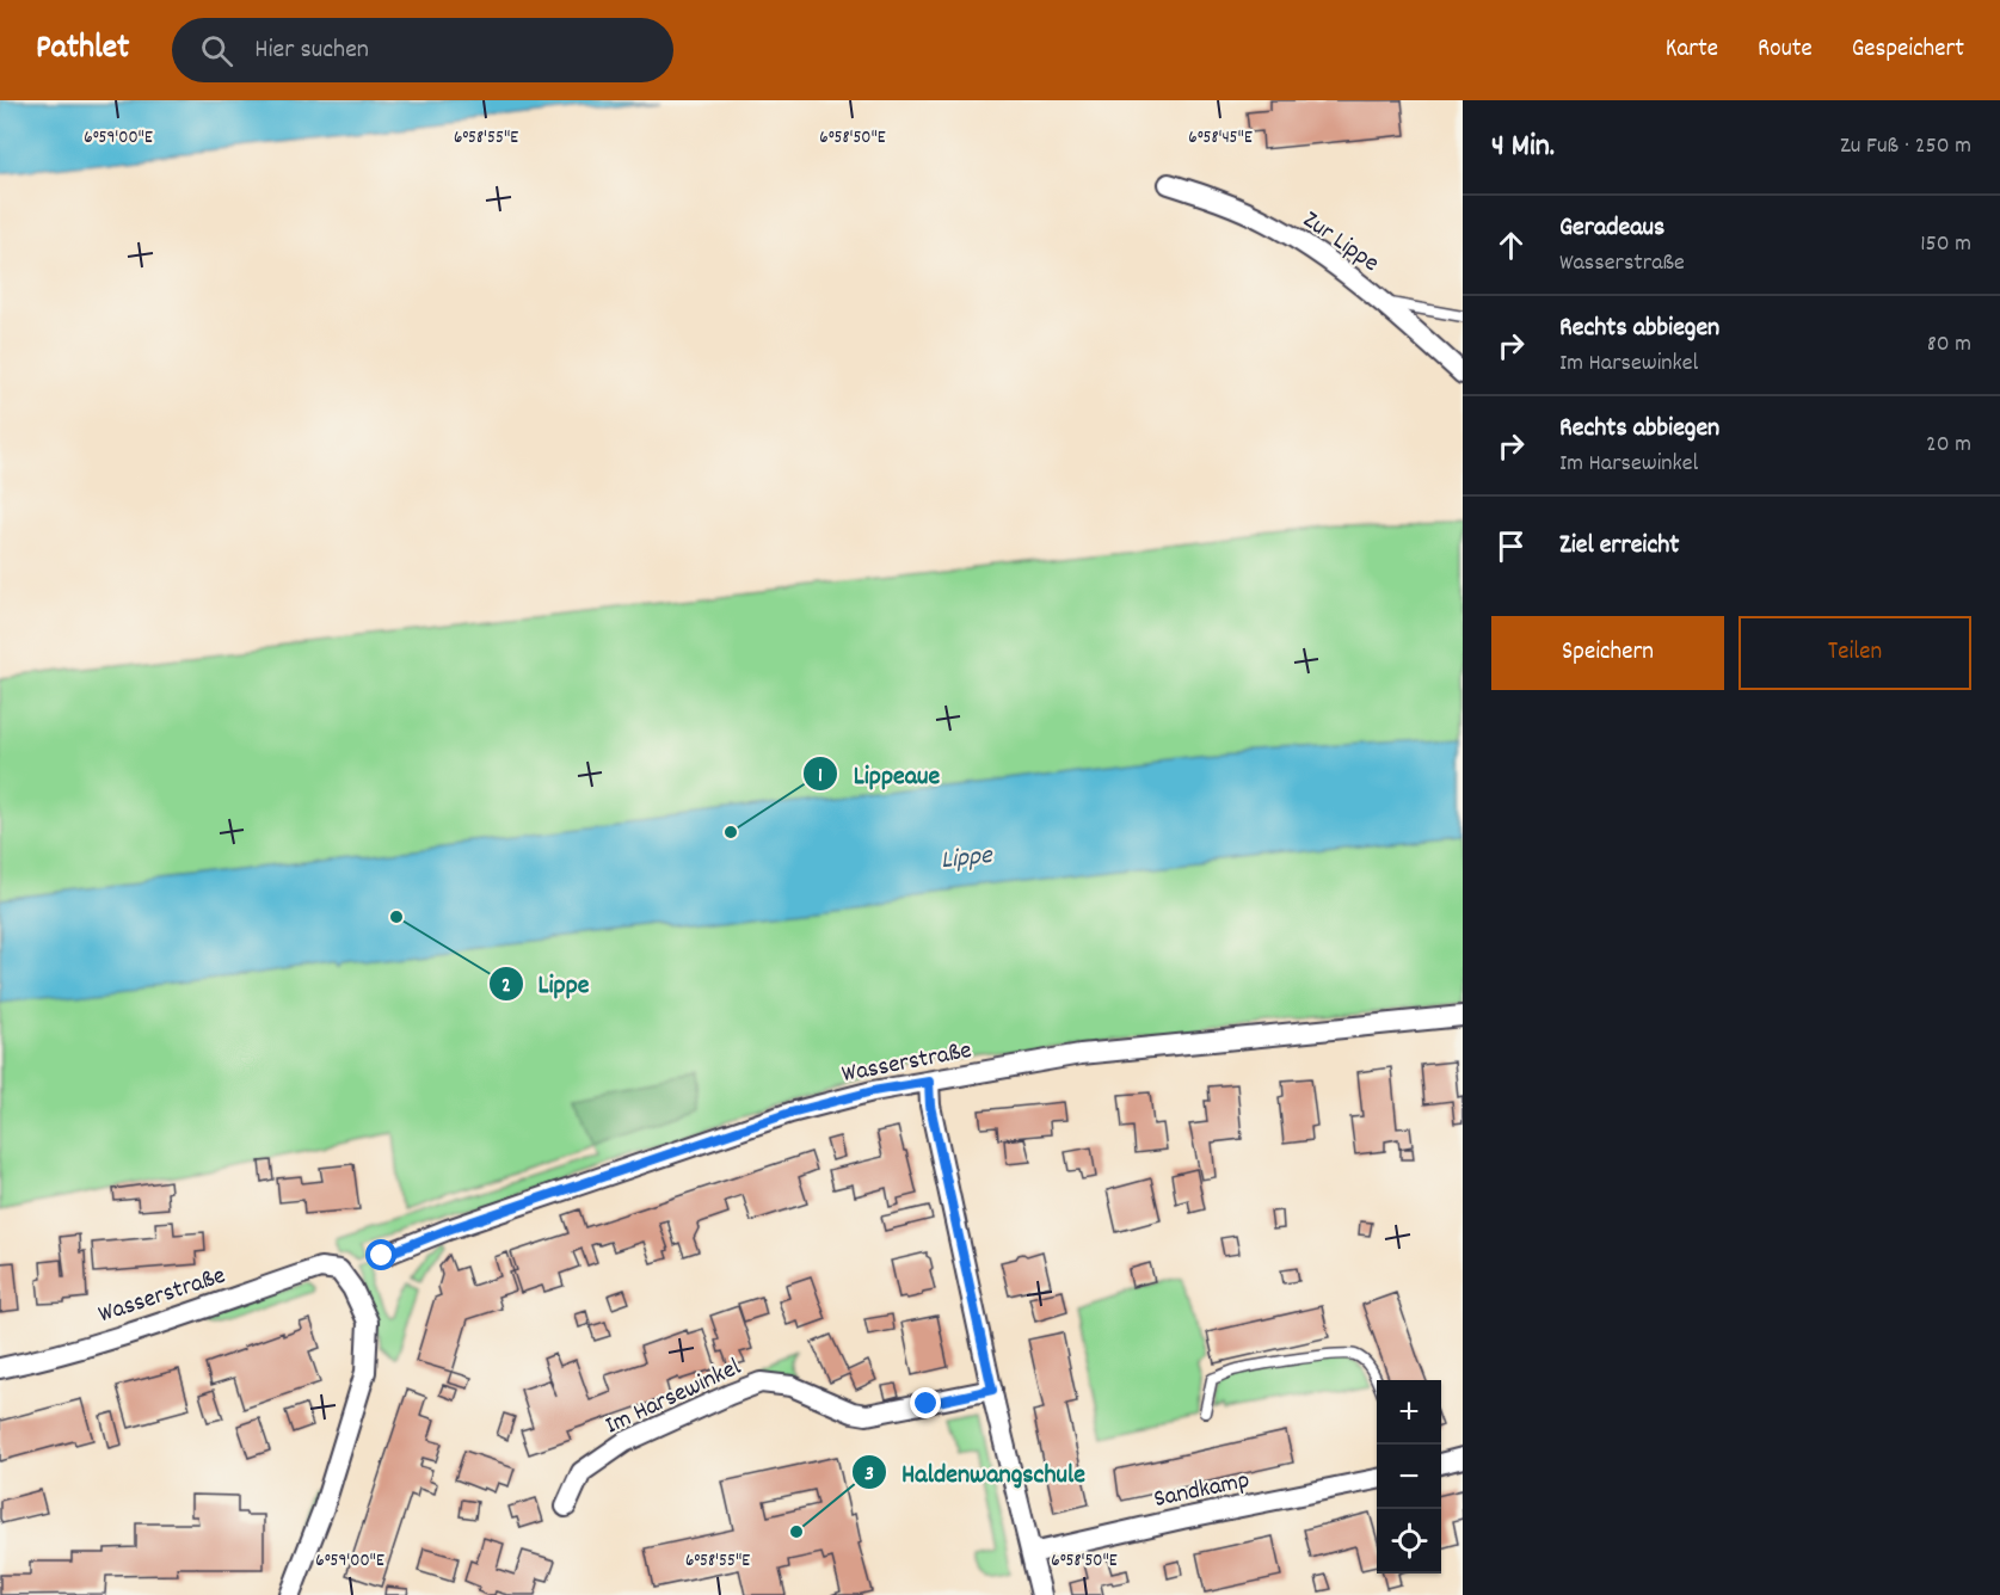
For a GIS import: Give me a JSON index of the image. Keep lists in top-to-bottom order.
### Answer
{
  "streets": {
    "street": [
      "Zur Lippe",
      "Wasserstraße",
      "Im Harsewinkel",
      "Sandkamp"
    ]
  },
  "water": ["Lippe"],
  "places": ["Lippeaue", "Lippe", "Haldenwangschule"],
  "page": {
    "header": "Pathlet",
    "search": "Hier suchen",
    "nav": ["Karte", "Route", "Gespeichert"],
    "heading": ["4 Min.", "Zu Fuß · 250 m"],
    "list": [
      ["Geradeaus", "Wasserstraße", "150 m"],
      ["Rechts abbiegen", "Im Harsewinkel", "80 m"],
      ["Rechts abbiegen", "Im Harsewinkel", "20 m"],
      "Ziel erreicht"
    ],
    "buttons": ["Speichern", "Teilen"],
    "map_buttons": ["+", "−"]
  },
  "coordinates": [
    "6°59'00\"E",
    "6°58'55\"E",
    "6°58'50\"E",
    "6°58'45\"E"
  ]
}
